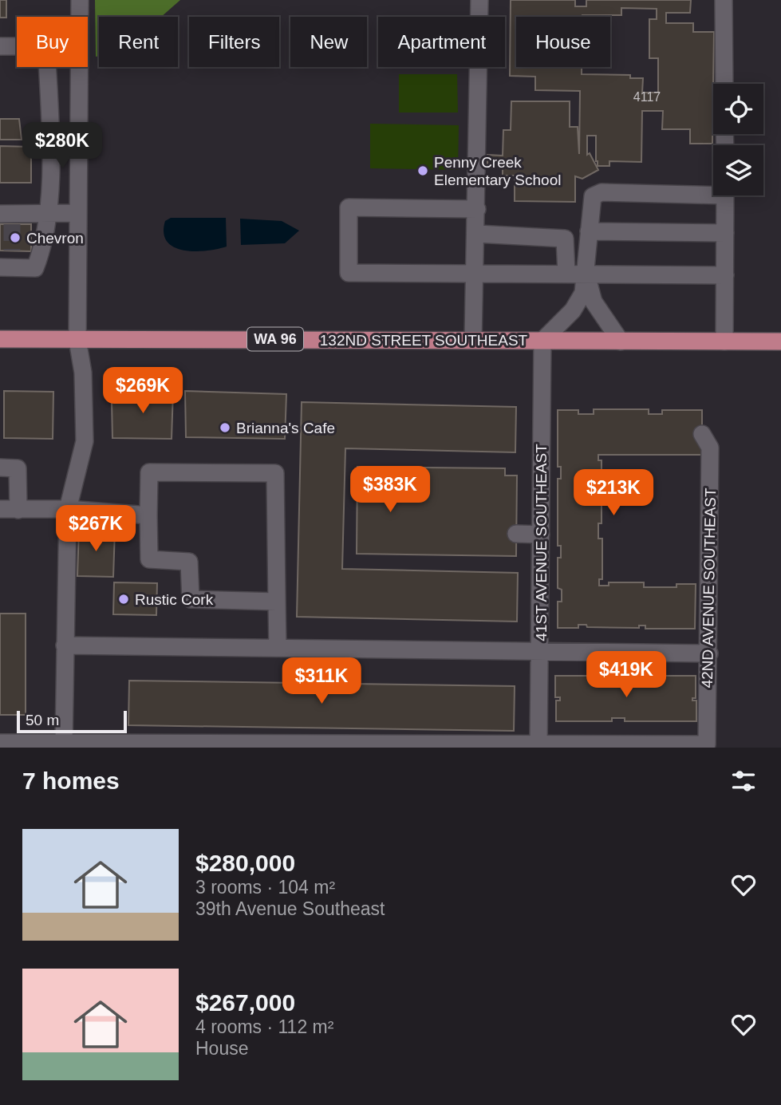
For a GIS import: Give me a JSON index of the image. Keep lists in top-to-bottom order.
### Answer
{
  "streets": {
    "main road": ["WA 96", "132ND STREET SOUTHEAST"],
    "street": ["41ST AVENUE SOUTHEAST", "42ND AVENUE SOUTHEAST"]
  },
  "crossings": [
    ["132ND STREET SOUTHEAST", "41ST AVENUE SOUTHEAST"],
    ["41ST AVENUE SOUTHEAST", "42ND AVENUE SOUTHEAST"]
  ],
  "places": [
    "Penny Creek Elementary School",
    "Chevron",
    "Brianna's Cafe",
    "Rustic Cork"
  ],
  "house_numbers": ["4117"],
  "scale_bar": "50 m",
  "page": {
    "chip": [
      "Buy",
      "Rent",
      "Filters",
      "New",
      "Apartment",
      "House"
    ],
    "price": [
      "$280K",
      "$269K",
      "$383K",
      "$213K",
      "$267K",
      "$419K",
      "$311K"
    ],
    "scale": "50 m",
    "heading": "7 homes",
    "list": [
      {
        "name": "$280,000",
        "note": "3 rooms · 104 m² · 39th Avenue Southeast"
      },
      {
        "name": "$267,000",
        "note": "4 rooms · 112 m² · House"
      }
    ]
  }
}
